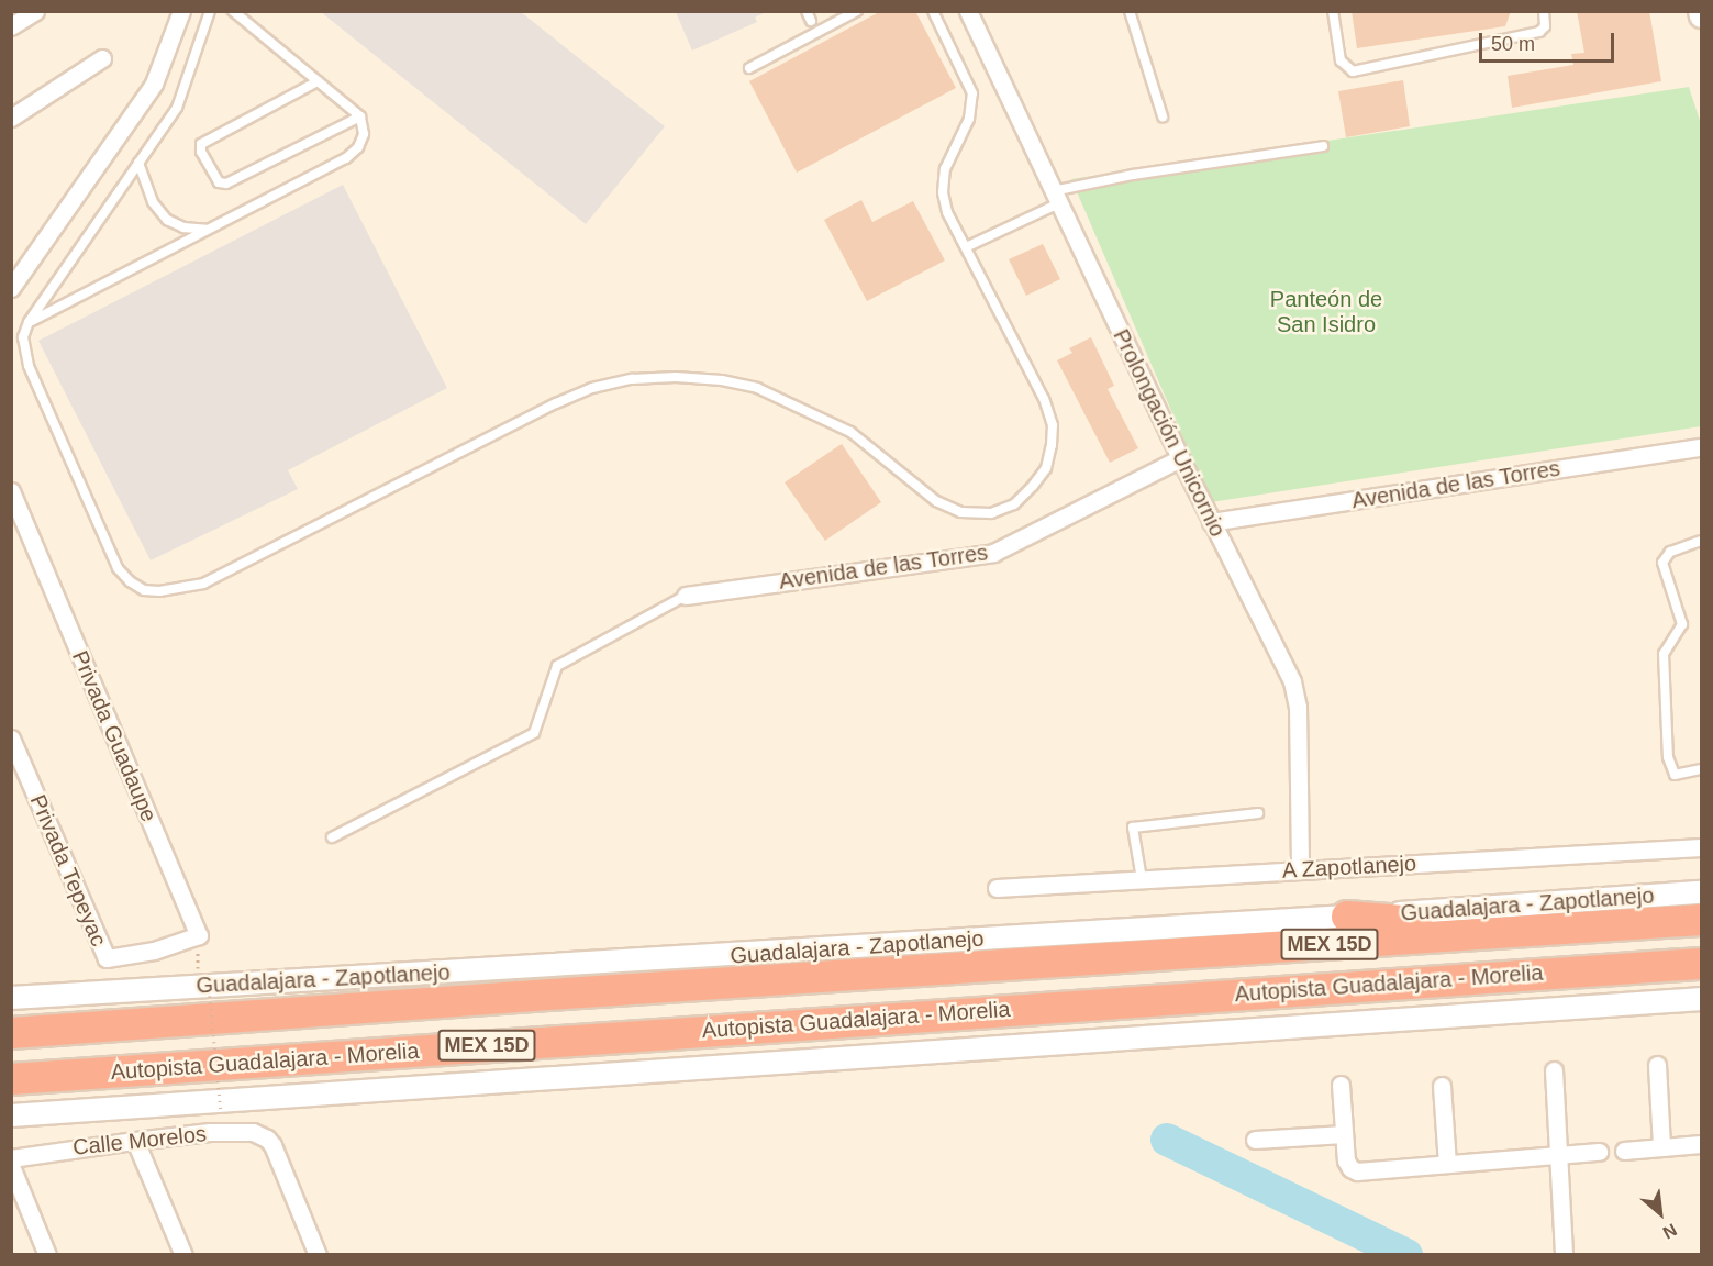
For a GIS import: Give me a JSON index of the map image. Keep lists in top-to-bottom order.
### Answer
{
  "streets": {
    "highway": ["MEX 15D", "Autopista Guadalajara - Morelia"],
    "street": [
      "Prolongación Unicornio",
      "Avenida de las Torres",
      "Privada Guadaupe",
      "A Zapotlanejo",
      "Privada Tepeyac",
      "Guadalajara - Zapotlanejo",
      "Calle Morelos"
    ]
  },
  "crossings": [
    ["Prolongación Unicornio", "Avenida de las Torres"],
    ["Prolongación Unicornio", "A Zapotlanejo"],
    ["Privada Guadaupe", "Privada Tepeyac"]
  ],
  "parks": ["Panteón de San Isidro"],
  "scale_bar": "50 m",
  "north": "bottom right"
}
